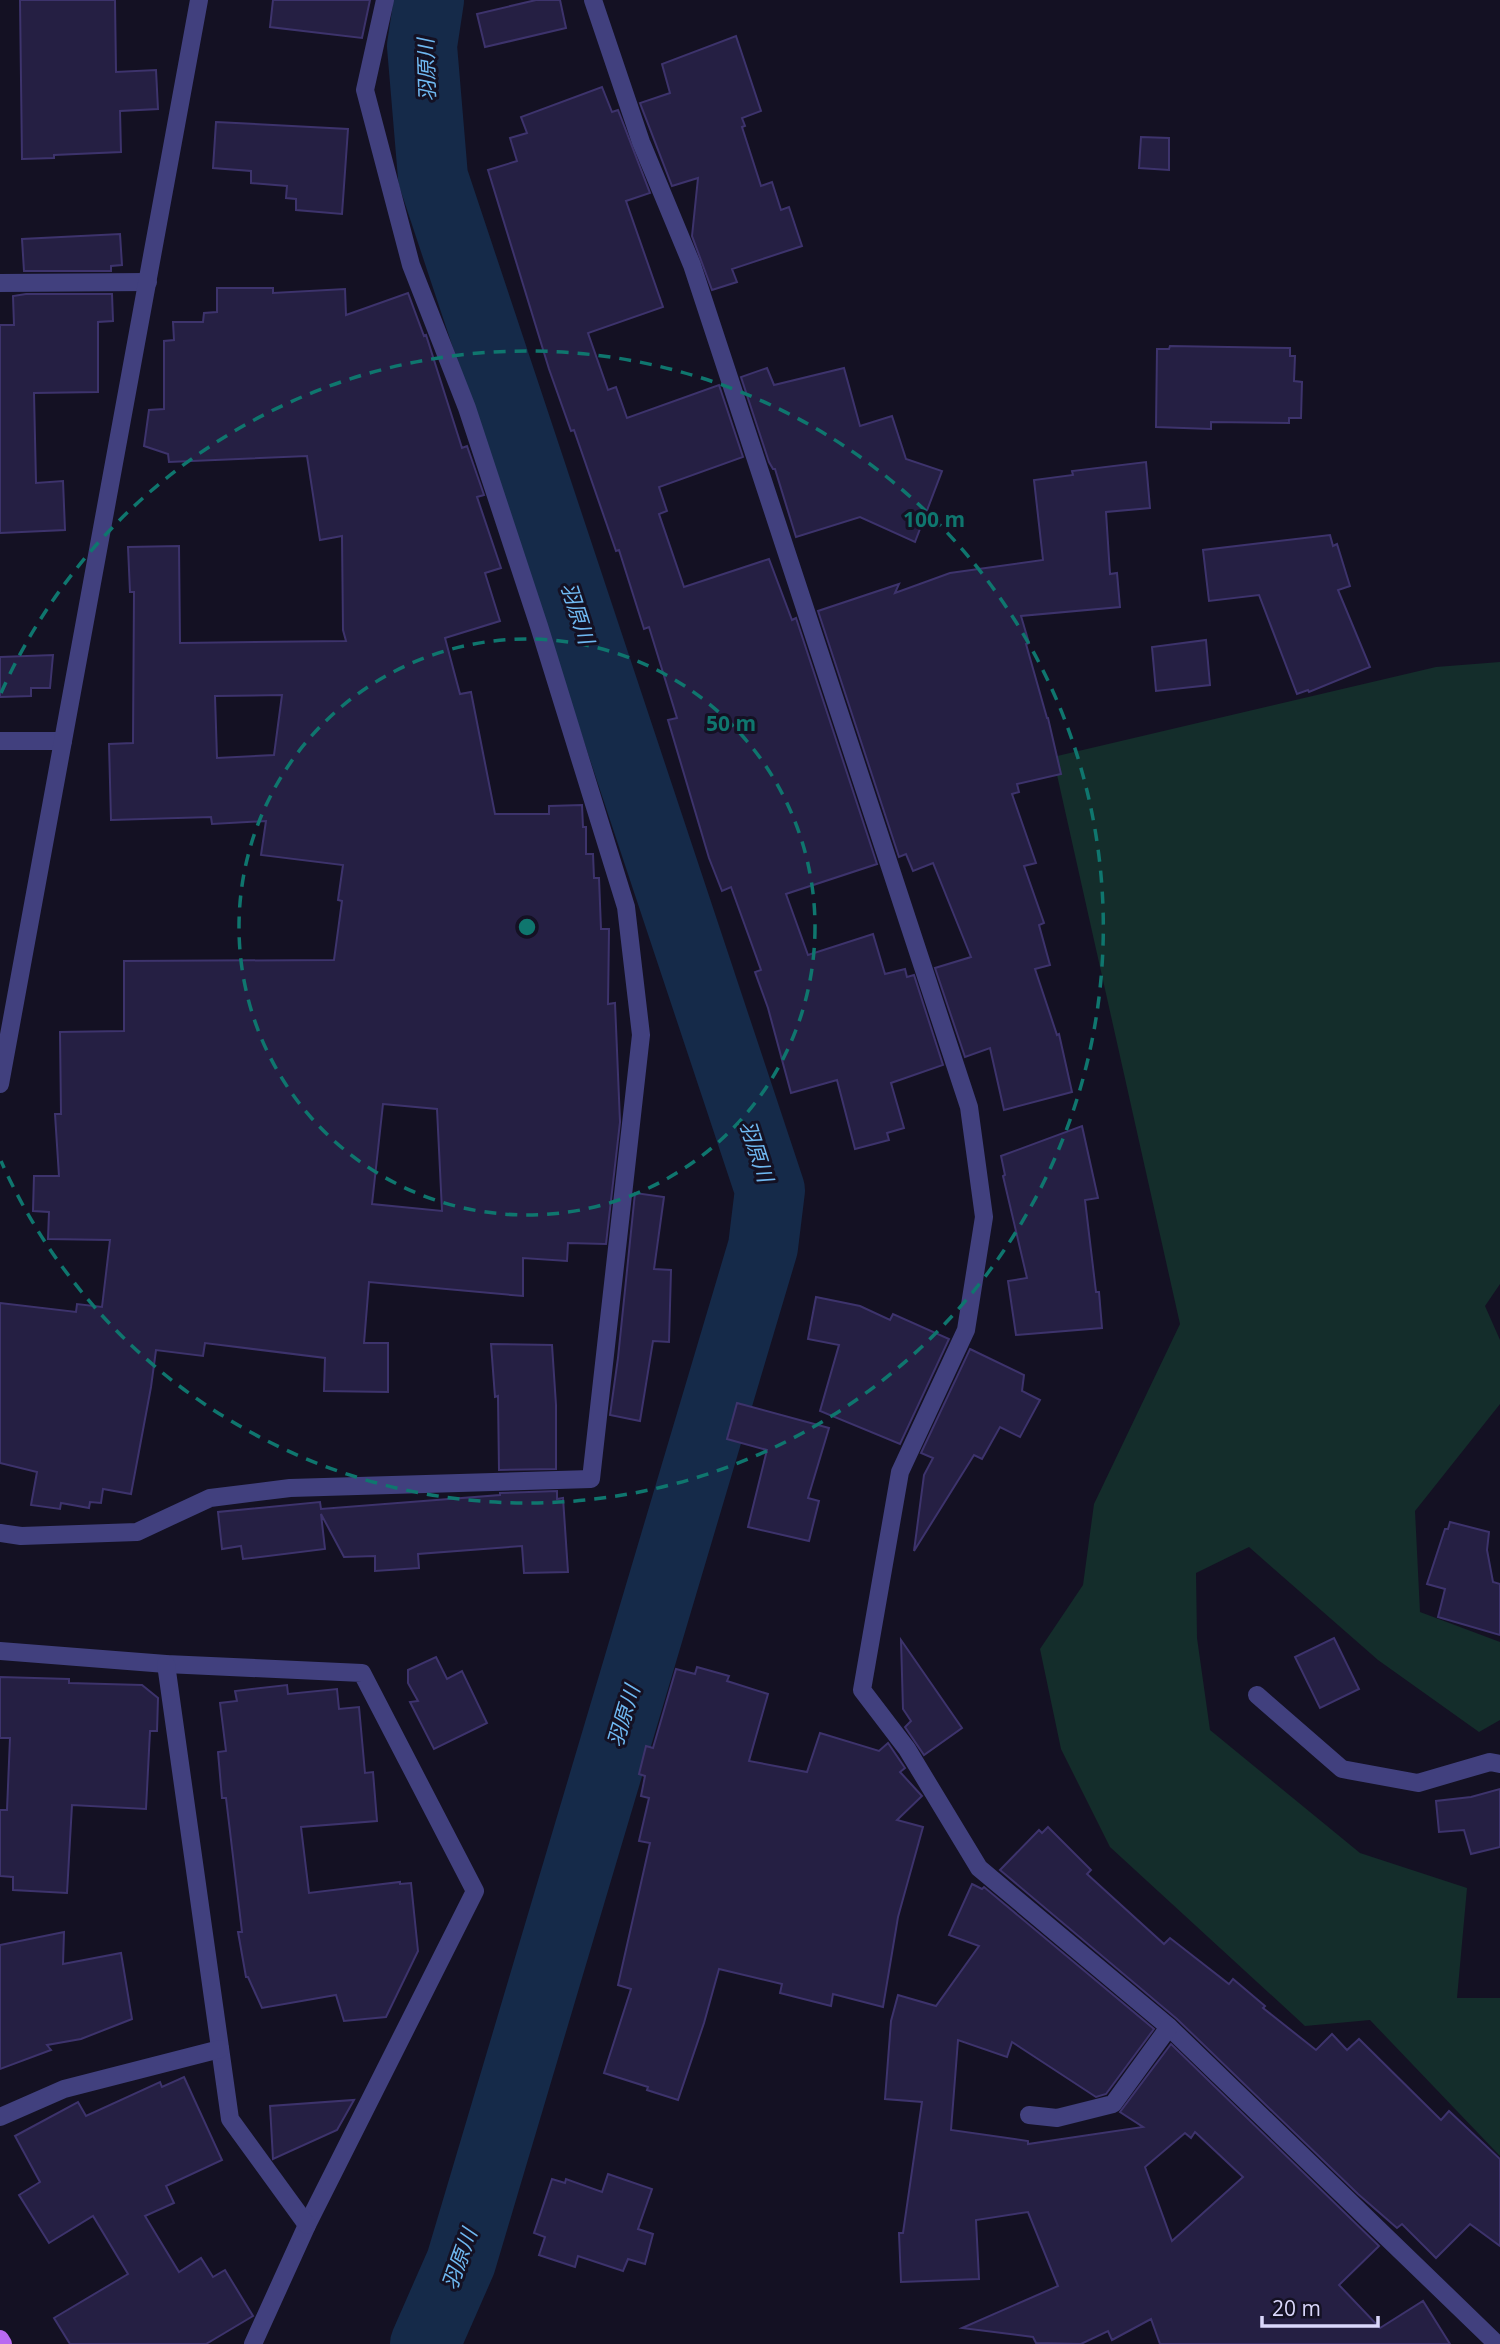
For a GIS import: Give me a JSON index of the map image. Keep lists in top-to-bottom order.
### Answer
{
  "water": ["羽原川"],
  "scale_bar": "20 m",
  "rings": ["100 m", "50 m"]
}
